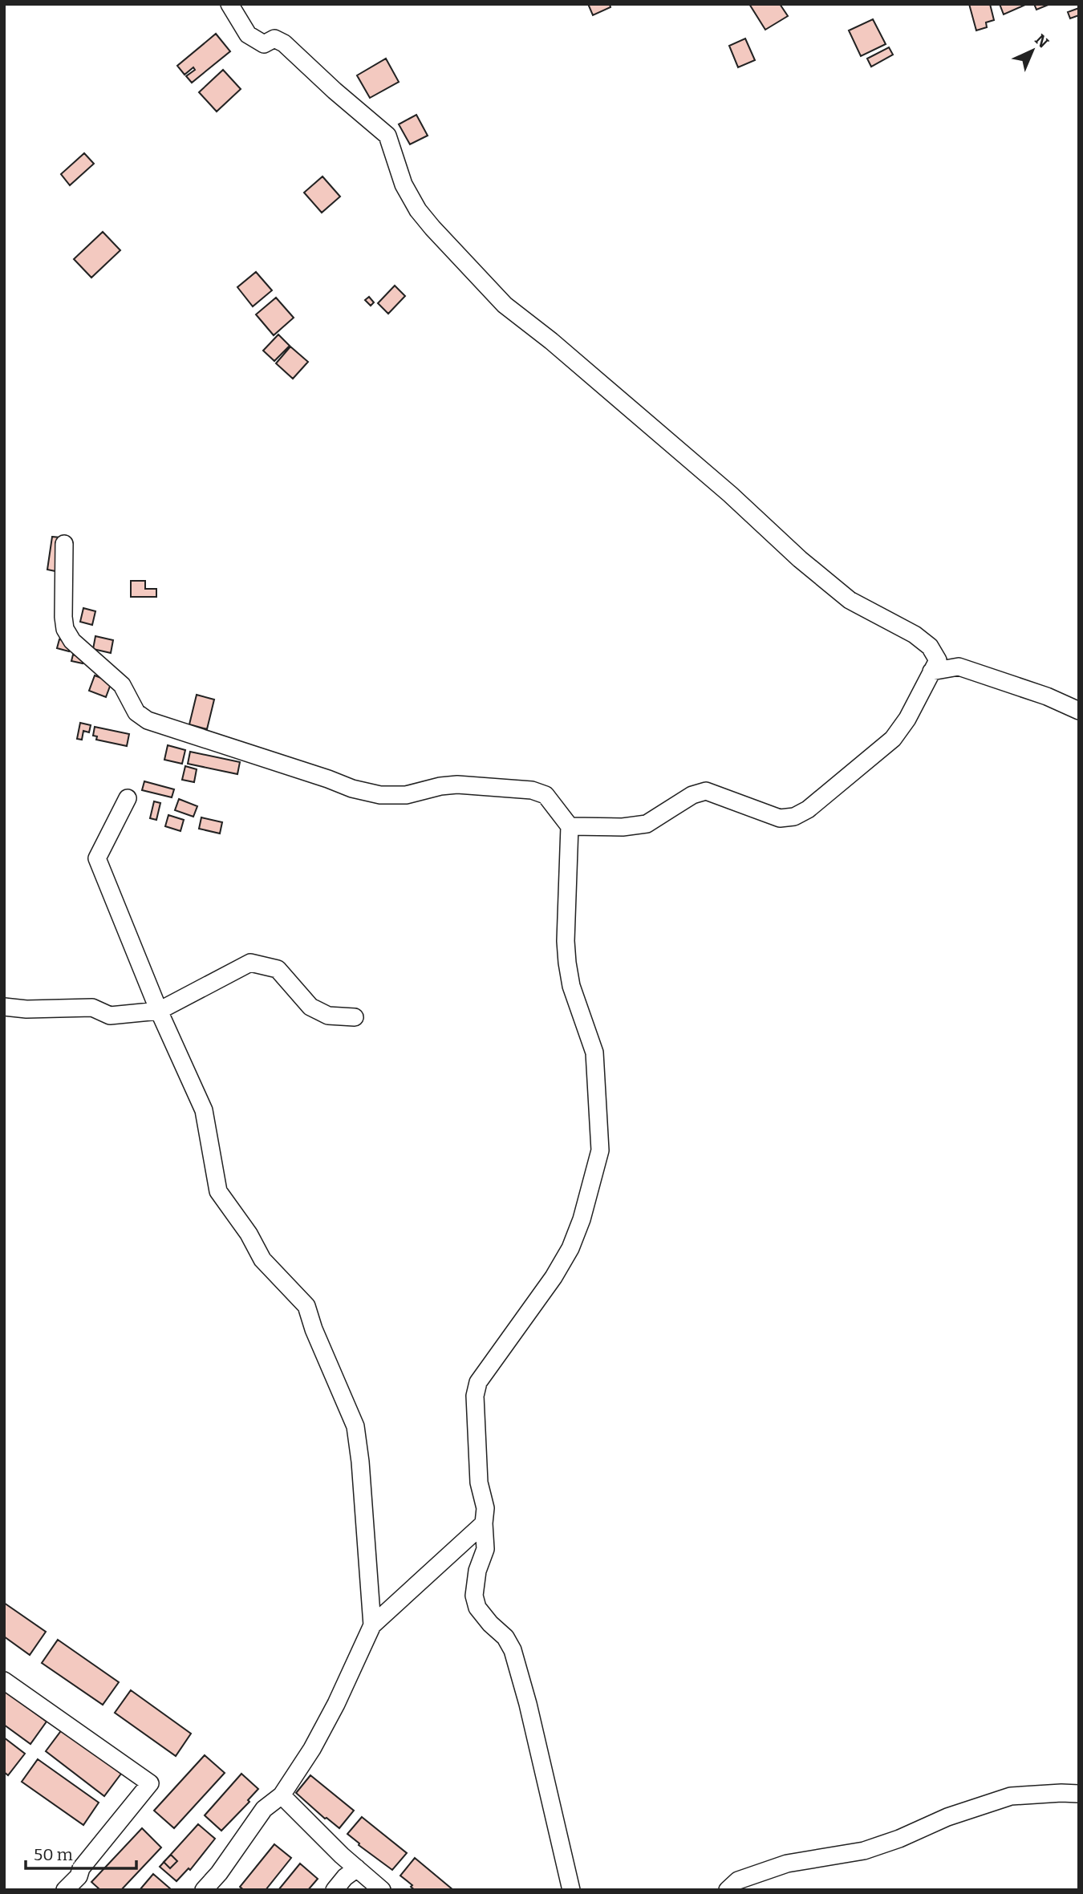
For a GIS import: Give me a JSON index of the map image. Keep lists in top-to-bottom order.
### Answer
{
  "scale_bar": "50 m",
  "north": "top right"
}
